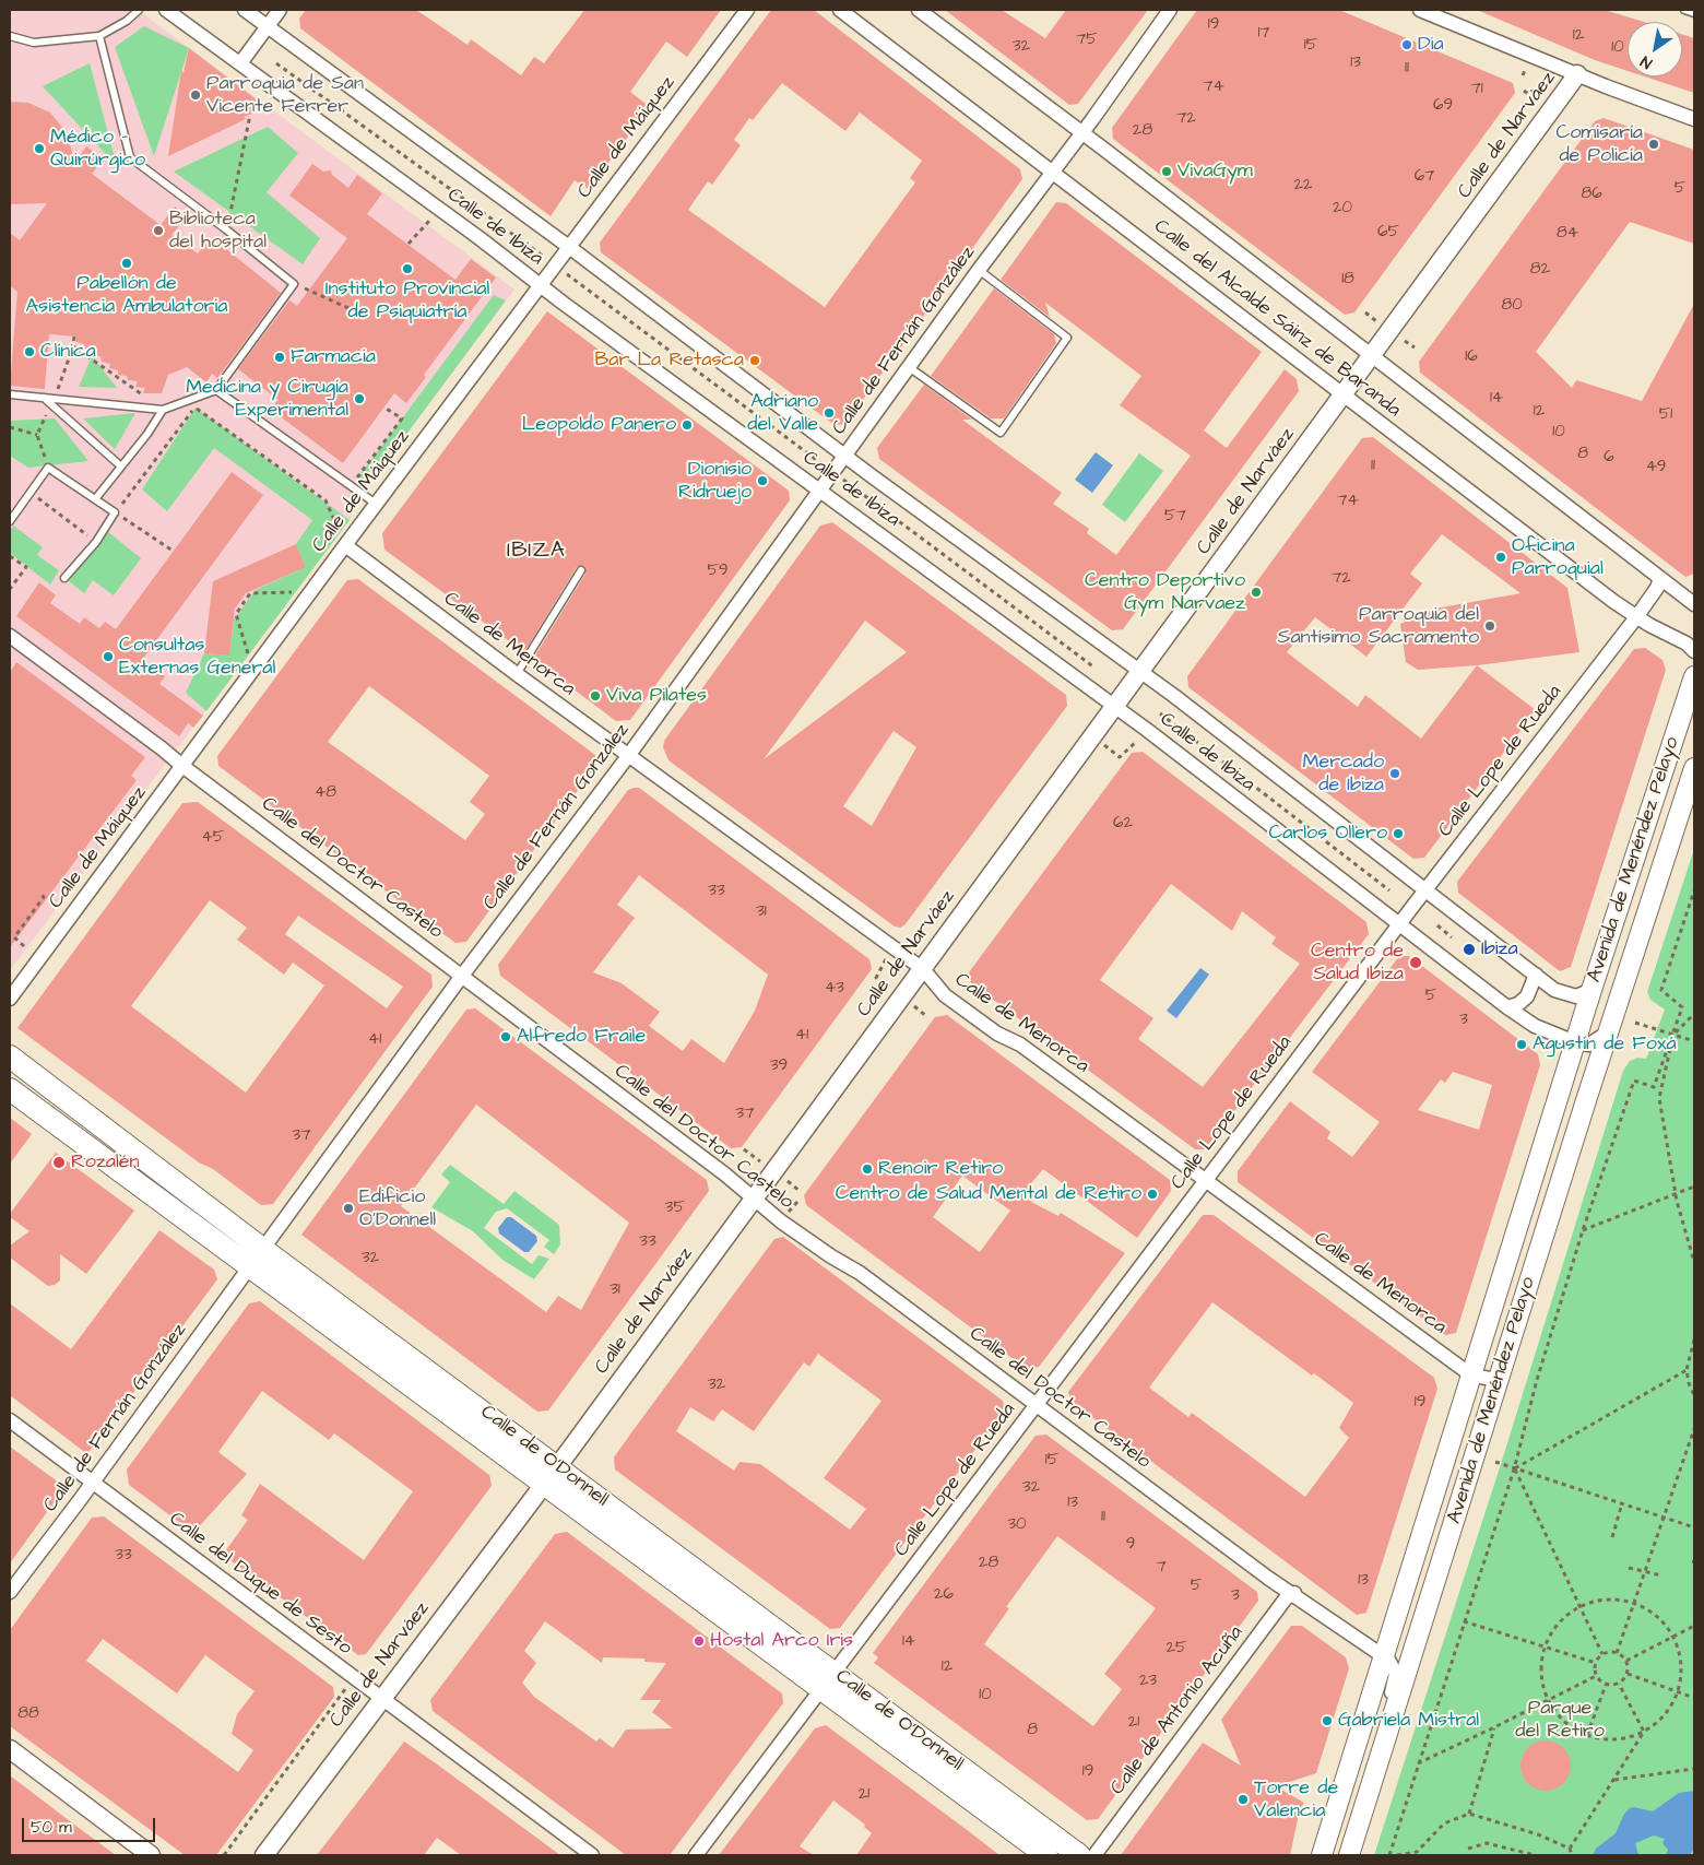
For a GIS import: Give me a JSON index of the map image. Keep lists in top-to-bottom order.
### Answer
{
  "streets": {
    "main road": ["Avenida de Menéndez Pelayo", "Calle de O'Donnell"],
    "street": [
      "Calle de Narváez",
      "Calle de Máiquez",
      "Calle de Ibiza",
      "Calle del Alcalde Sáinz de Baranda",
      "Calle de Fernán González",
      "Calle de Menorca",
      "Calle Lope de Rueda",
      "Calle del Doctor Castelo",
      "Calle del Duque de Sesto",
      "Calle de Antonio Acuña"
    ]
  },
  "crossings": [
    ["Calle de Narváez", "Calle de Ibiza"],
    ["Calle de Narváez", "Calle del Alcalde Sáinz de Baranda"],
    ["Calle de Narváez", "Calle de Menorca"],
    ["Calle de Narváez", "Calle del Doctor Castelo"],
    ["Calle de Narváez", "Calle de O'Donnell"],
    ["Calle de Narváez", "Calle del Duque de Sesto"],
    ["Calle de Máiquez", "Calle de Ibiza"],
    ["Calle de Máiquez", "Calle de Menorca"],
    ["Calle de Máiquez", "Calle del Doctor Castelo"],
    ["Calle de Ibiza", "Calle de Fernán González"],
    ["Calle de Ibiza", "Calle Lope de Rueda"],
    ["Calle de Ibiza", "Avenida de Menéndez Pelayo"],
    ["Calle del Alcalde Sáinz de Baranda", "Calle de Fernán González"],
    ["Calle del Alcalde Sáinz de Baranda", "Calle Lope de Rueda"],
    ["Calle de Fernán González", "Calle de Menorca"],
    ["Calle de Fernán González", "Calle del Doctor Castelo"],
    ["Calle de Fernán González", "Calle de O'Donnell"],
    ["Calle de Fernán González", "Calle del Duque de Sesto"],
    ["Calle de Menorca", "Calle Lope de Rueda"],
    ["Calle de Menorca", "Avenida de Menéndez Pelayo"],
    ["Calle Lope de Rueda", "Calle del Doctor Castelo"],
    ["Calle Lope de Rueda", "Calle de O'Donnell"],
    ["Avenida de Menéndez Pelayo", "Calle del Doctor Castelo"],
    ["Calle del Doctor Castelo", "Calle de Antonio Acuña"]
  ],
  "districts": ["IBIZA"],
  "parks": ["Parque del Retiro"],
  "places": [
    "Dia",
    "Parroquia de San Vicente Ferrer",
    "Comisaría de Policía",
    "Médico - Quirúrgico",
    "VivaGym",
    "Biblioteca del hospital",
    "Pabellón de Asistencia Ambulatoria",
    "Instituto Provincial de Psiquiatría",
    "Clínica",
    "Farmacia",
    "Bar La Retasca",
    "Medicina y Cirugía Experimental",
    "Adriano del Valle",
    "Leopoldo Panero",
    "Dionisio Ridruejo",
    "Oficina Parroquial",
    "Centro Deportivo Gym Narvaez",
    "Parroquia del Santísimo Sacramento",
    "Consultas Externas General",
    "Viva Pilates",
    "Mercado de Ibiza",
    "Carlos Ollero",
    "Ibiza",
    "Centro de Salud Ibiza",
    "Alfredo Fraile",
    "Agustín de Foxá",
    "Rozalén",
    "Renoir Retiro",
    "Centro de Salud Mental de Retiro",
    "Edificio O'Donnell",
    "Hostal Arco Iris",
    "Gabriela Mistral",
    "Torre de Valencia"
  ],
  "house_numbers": [
    "19",
    "17",
    "12",
    "75",
    "15",
    "32",
    "10",
    "13",
    "11",
    "74",
    "71",
    "69",
    "72",
    "28",
    "67",
    "22",
    "5",
    "86",
    "20",
    "65",
    "84",
    "82",
    "18",
    "80",
    "16",
    "14",
    "12",
    "51",
    "10",
    "8",
    "6",
    "11",
    "49",
    "74",
    "57",
    "59",
    "72",
    "48",
    "62",
    "45",
    "33",
    "31",
    "43",
    "5",
    "3",
    "41",
    "41",
    "39",
    "37",
    "37",
    "35",
    "33",
    "32",
    "31",
    "32",
    "19",
    "15",
    "32",
    "13",
    "11",
    "30",
    "9",
    "33",
    "28",
    "7",
    "13",
    "5",
    "26",
    "3",
    "14",
    "25",
    "12",
    "23",
    "10",
    "88",
    "21",
    "8",
    "19",
    "21"
  ],
  "scale_bar": "50 m",
  "north": "bottom left"
}
